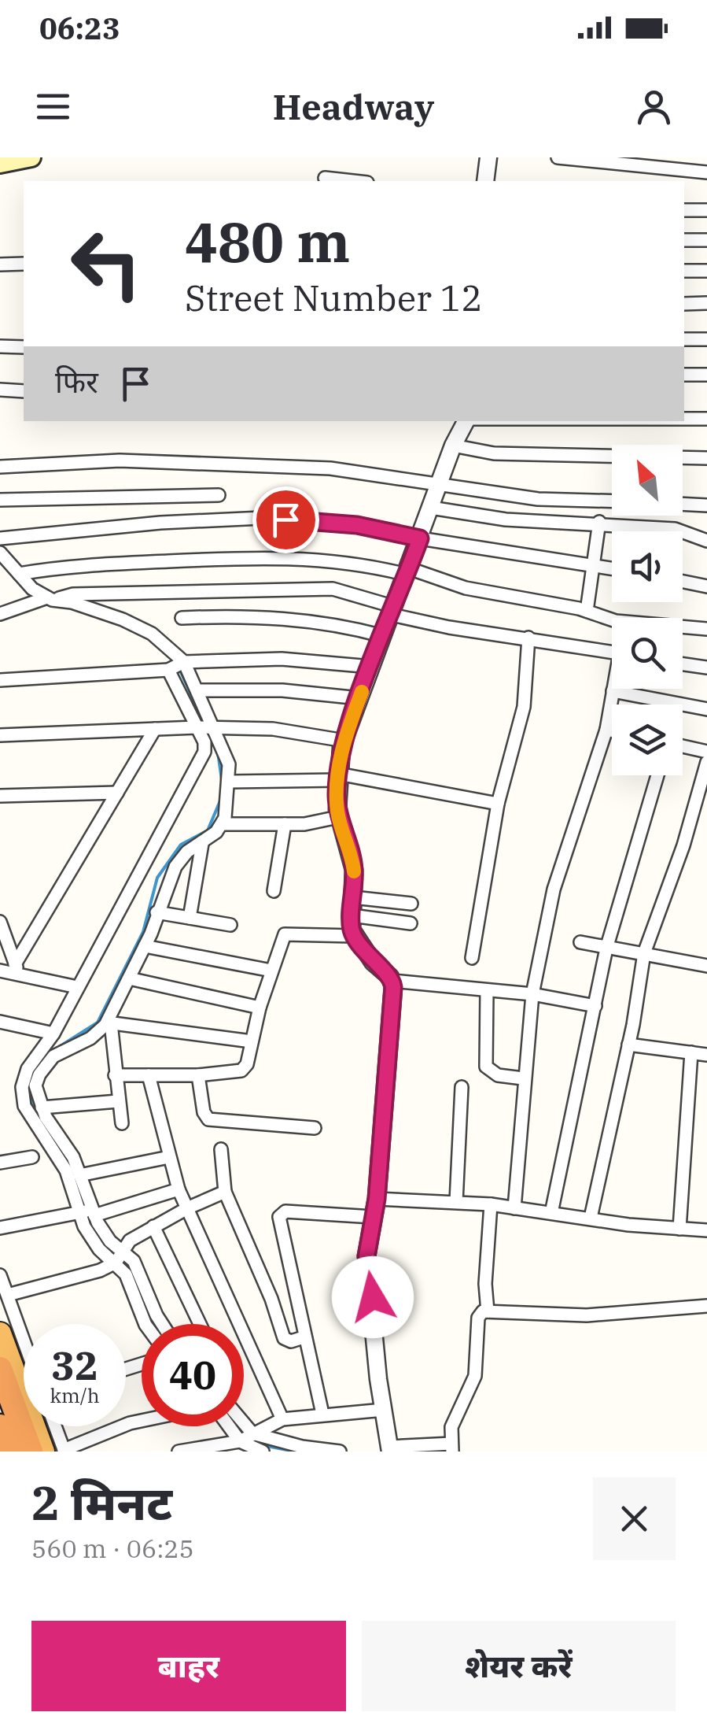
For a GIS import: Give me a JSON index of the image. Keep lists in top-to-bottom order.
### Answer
{
  "north": "top left",
  "page": {
    "status": "06:23",
    "header": "Headway",
    "turn": ["480 m", "Street Number 12"],
    "then": "फिर",
    "speed": "32 km/h",
    "limit": "40",
    "heading": ["2 मिनट", "560 m · 06:25"],
    "buttons": ["बाहर", "शेयर करें"]
  }
}
